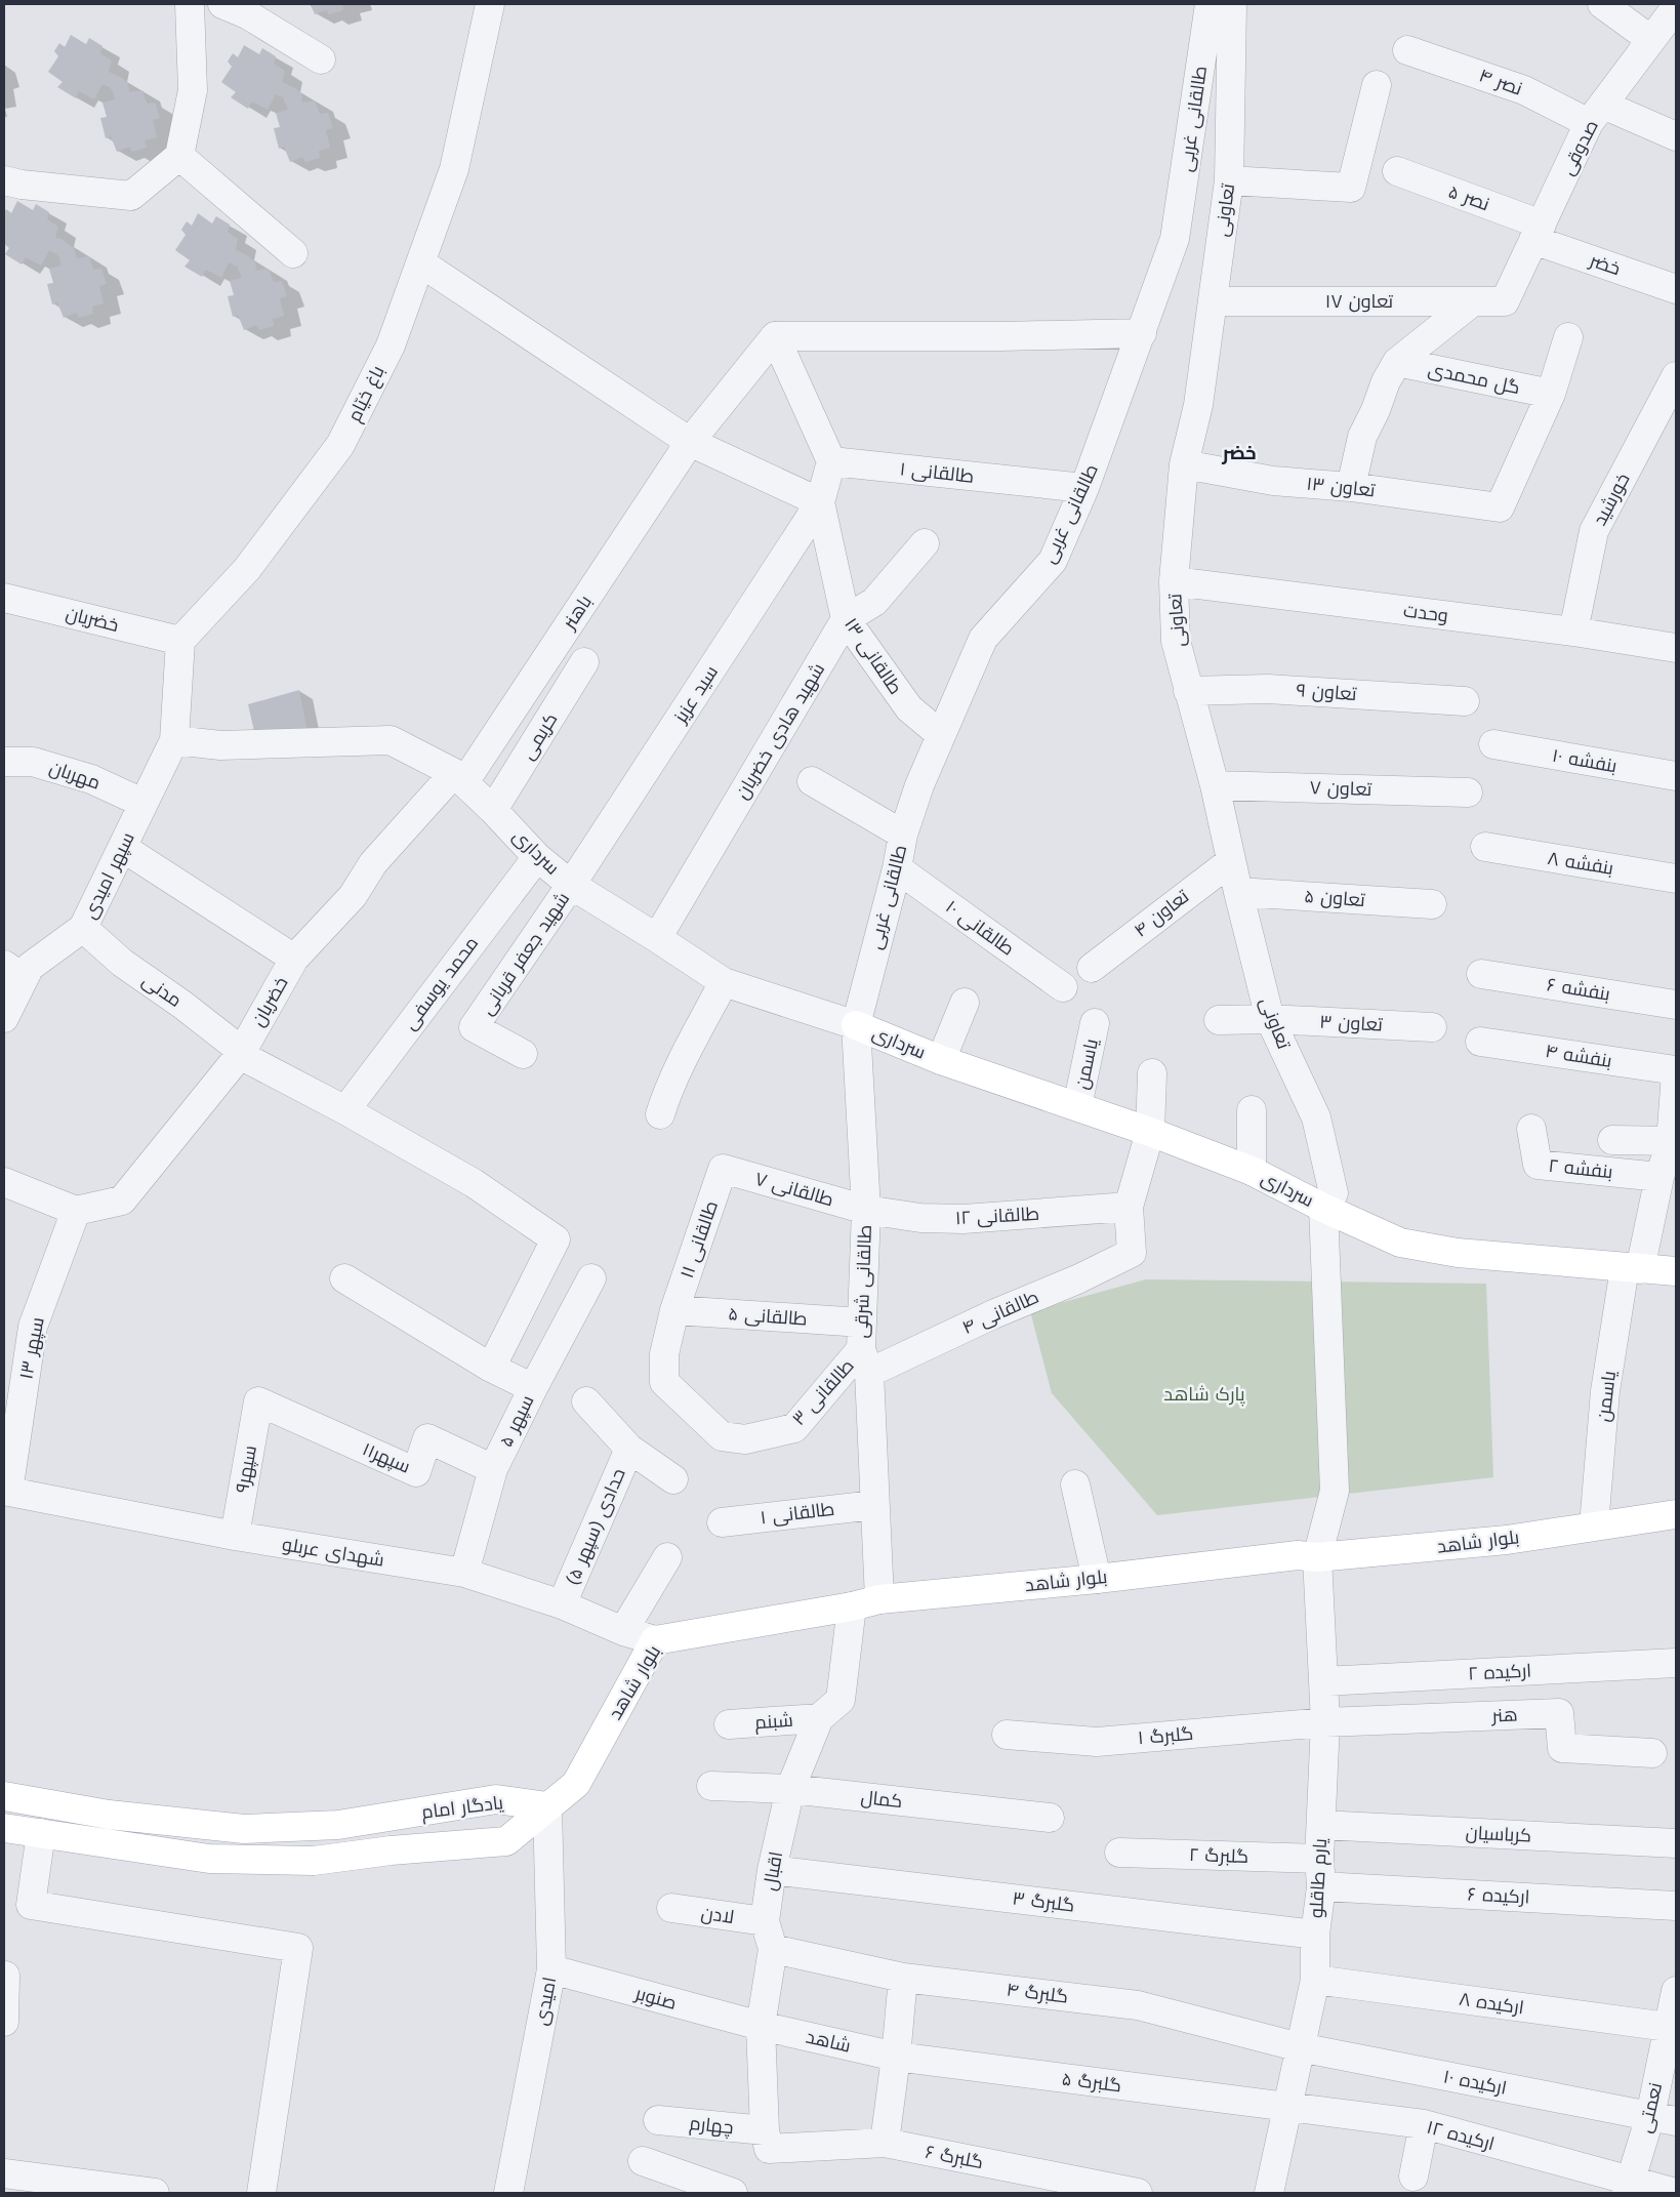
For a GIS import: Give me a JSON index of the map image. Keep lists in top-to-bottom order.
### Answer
{
  "streets": {
    "main road": ["سرداری", "بلوار شاهد", "یادگار امام"],
    "street": [
      "نصر ۴",
      "طالقانی غربی",
      "صدوقی",
      "نصر ۵",
      "تعاونی",
      "خضر",
      "تعاون ۱۷",
      "گل محمدی",
      "باغ خیّام",
      "طالقانی ۱",
      "تعاون ۱۳",
      "خورشید",
      "باهنر",
      "وحدت",
      "خضریان",
      "طالقانی ۱۳",
      "تعاون ۹",
      "سید عزیز",
      "شهید هادی خضریان",
      "کریمی",
      "بنفشه ۱۰",
      "مهربان",
      "تعاون ۷",
      "بنفشه ۸",
      "سپهر امیدی",
      "تعاون ۵",
      "تعاون ۴",
      "طالقانی ۱۰",
      "شهید جعفر قربانی",
      "محمد یوسفی",
      "بنفشه ۶",
      "مدنی",
      "تعاون ۳",
      "بنفشه ۴",
      "یاسمن",
      "بنفشه ۲",
      "طالقانی ۷",
      "طالقانی ۱۲",
      "طالقانی ۱۱",
      "طالقانی شرقی",
      "طالقانی ۴",
      "طالقانی ۵",
      "سپهر ۱۳",
      "طالقانی ۳",
      "سپهر ۵",
      "سپهر۱۱",
      "سپهر۹",
      "حدادی (سپهر ۵)",
      "شهدای عربلو",
      "ارکیده ۲",
      "هنر",
      "شبنم",
      "گلبرگ ۱",
      "کمال",
      "کرباسیان",
      "گلبرگ ۲",
      "اقبال",
      "یارم طاقلو",
      "ارکیده ۶",
      "گلبرگ ۳",
      "لادن",
      "گلبرگ ۴",
      "صنوبر",
      "امیدی",
      "ارکیده ۸",
      "شاهد",
      "گلبرگ ۵",
      "ارکیده ۱۰",
      "نعمتی",
      "چهارم",
      "ارکیده ۱۲",
      "گلبرگ ۶"
    ]
  },
  "crossings": [
    ["نصر ۴", "صدوقی"],
    ["طالقانی غربی", "تعاونی"],
    ["طالقانی غربی", "طالقانی ۱"],
    ["طالقانی غربی", "طالقانی ۱۳"],
    ["طالقانی غربی", "سرداری"],
    ["طالقانی غربی", "طالقانی ۱۰"],
    ["طالقانی غربی", "طالقانی شرقی"],
    ["صدوقی", "نصر ۵"],
    ["صدوقی", "خضر"],
    ["صدوقی", "تعاون ۱۷"],
    ["نصر ۵", "خضر"],
    ["تعاونی", "تعاون ۱۷"],
    ["تعاونی", "تعاون ۱۳"],
    ["تعاونی", "وحدت"],
    ["تعاونی", "تعاون ۹"],
    ["تعاونی", "تعاون ۷"],
    ["تعاونی", "سرداری"],
    ["تعاونی", "تعاون ۵"],
    ["تعاونی", "تعاون ۴"],
    ["تعاونی", "تعاون ۳"],
    ["تعاونی", "یارم طاقلو"],
    ["گل محمدی", "تعاون ۱۳"],
    ["باغ خیّام", "خضریان"],
    ["طالقانی ۱", "طالقانی شرقی"],
    ["خورشید", "وحدت"],
    ["باهنر", "خضریان"],
    ["باهنر", "سرداری"],
    ["خضریان", "سرداری"],
    ["خضریان", "مدنی"],
    ["خضریان", "سپهر ۱۳"],
    ["طالقانی ۱۳", "سید عزیز"],
    ["طالقانی ۱۳", "شهید هادی خضریان"],
    ["سید عزیز", "سرداری"],
    ["سید عزیز", "شهید جعفر قربانی"],
    ["شهید هادی خضریان", "سرداری"],
    ["کریمی", "سرداری"],
    ["مهربان", "سپهر امیدی"],
    ["سرداری", "سپهر امیدی"],
    ["سرداری", "شهید جعفر قربانی"],
    ["سرداری", "محمد یوسفی"],
    ["سرداری", "یاسمن"],
    ["سرداری", "طالقانی شرقی"],
    ["سرداری", "یارم طاقلو"],
    ["سپهر امیدی", "مدنی"],
    ["یاسمن", "بنفشه ۲"],
    ["یاسمن", "بلوار شاهد"],
    ["طالقانی ۷", "طالقانی ۱۲"],
    ["طالقانی ۷", "طالقانی ۱۱"],
    ["طالقانی ۷", "طالقانی شرقی"],
    ["طالقانی ۱۲", "طالقانی شرقی"],
    ["طالقانی ۱۲", "طالقانی ۴"],
    ["طالقانی ۱۱", "طالقانی ۵"],
    ["طالقانی ۱۱", "طالقانی ۳"],
    ["طالقانی شرقی", "طالقانی ۴"],
    ["طالقانی شرقی", "طالقانی ۵"],
    ["طالقانی شرقی", "طالقانی ۳"],
    ["طالقانی شرقی", "بلوار شاهد"],
    ["طالقانی ۴", "طالقانی ۵"],
    ["طالقانی ۴", "طالقانی ۳"],
    ["طالقانی ۵", "طالقانی ۳"],
    ["سپهر ۱۳", "شهدای عربلو"],
    ["سپهر ۵", "سپهر۱۱"],
    ["سپهر ۵", "شهدای عربلو"],
    ["سپهر۱۱", "سپهر۹"],
    ["سپهر۹", "شهدای عربلو"],
    ["حدادی (سپهر ۵)", "شهدای عربلو"],
    ["بلوار شاهد", "شهدای عربلو"],
    ["بلوار شاهد", "یادگار امام"],
    ["بلوار شاهد", "اقبال"],
    ["بلوار شاهد", "یارم طاقلو"],
    ["بلوار شاهد", "امیدی"],
    ["ارکیده ۲", "یارم طاقلو"],
    ["هنر", "گلبرگ ۱"],
    ["هنر", "یارم طاقلو"],
    ["شبنم", "اقبال"],
    ["گلبرگ ۱", "یارم طاقلو"],
    ["کمال", "اقبال"],
    ["یادگار امام", "امیدی"],
    ["کرباسیان", "یارم طاقلو"],
    ["گلبرگ ۲", "یارم طاقلو"],
    ["اقبال", "گلبرگ ۳"],
    ["اقبال", "لادن"],
    ["اقبال", "گلبرگ ۴"],
    ["اقبال", "صنوبر"],
    ["اقبال", "شاهد"],
    ["اقبال", "چهارم"],
    ["اقبال", "گلبرگ ۶"],
    ["یارم طاقلو", "ارکیده ۶"],
    ["یارم طاقلو", "گلبرگ ۳"],
    ["یارم طاقلو", "گلبرگ ۴"],
    ["یارم طاقلو", "ارکیده ۸"],
    ["یارم طاقلو", "گلبرگ ۵"],
    ["یارم طاقلو", "ارکیده ۱۰"],
    ["یارم طاقلو", "ارکیده ۱۲"],
    ["گلبرگ ۴", "ارکیده ۱۰"],
    ["صنوبر", "امیدی"],
    ["صنوبر", "شاهد"],
    ["ارکیده ۸", "نعمتی"],
    ["شاهد", "گلبرگ ۵"],
    ["گلبرگ ۵", "ارکیده ۱۲"],
    ["ارکیده ۱۰", "نعمتی"],
    ["نعمتی", "ارکیده ۱۲"],
    ["چهارم", "گلبرگ ۶"]
  ],
  "districts": ["خضر"],
  "parks": ["پارک شاهد"]
}
